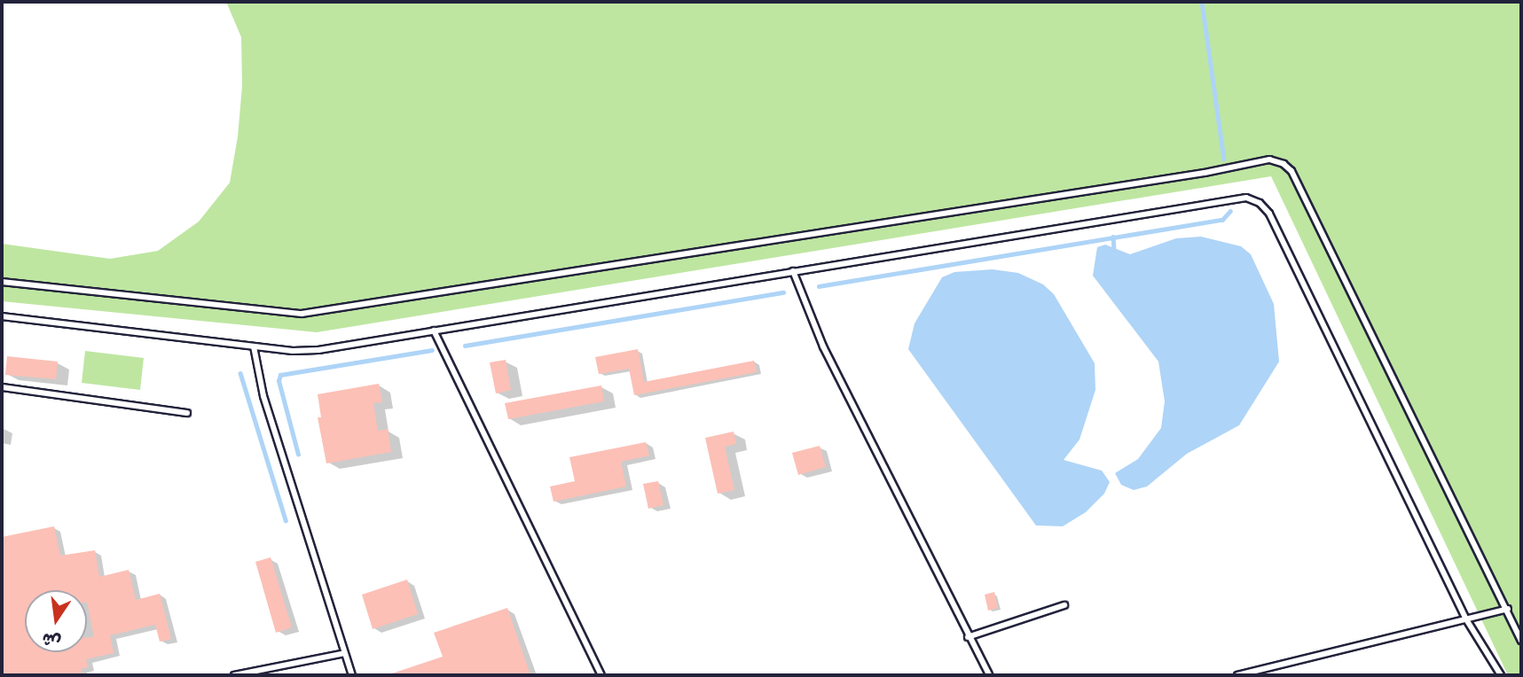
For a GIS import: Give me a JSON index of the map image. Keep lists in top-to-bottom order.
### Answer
{
  "north": "bottom"
}
